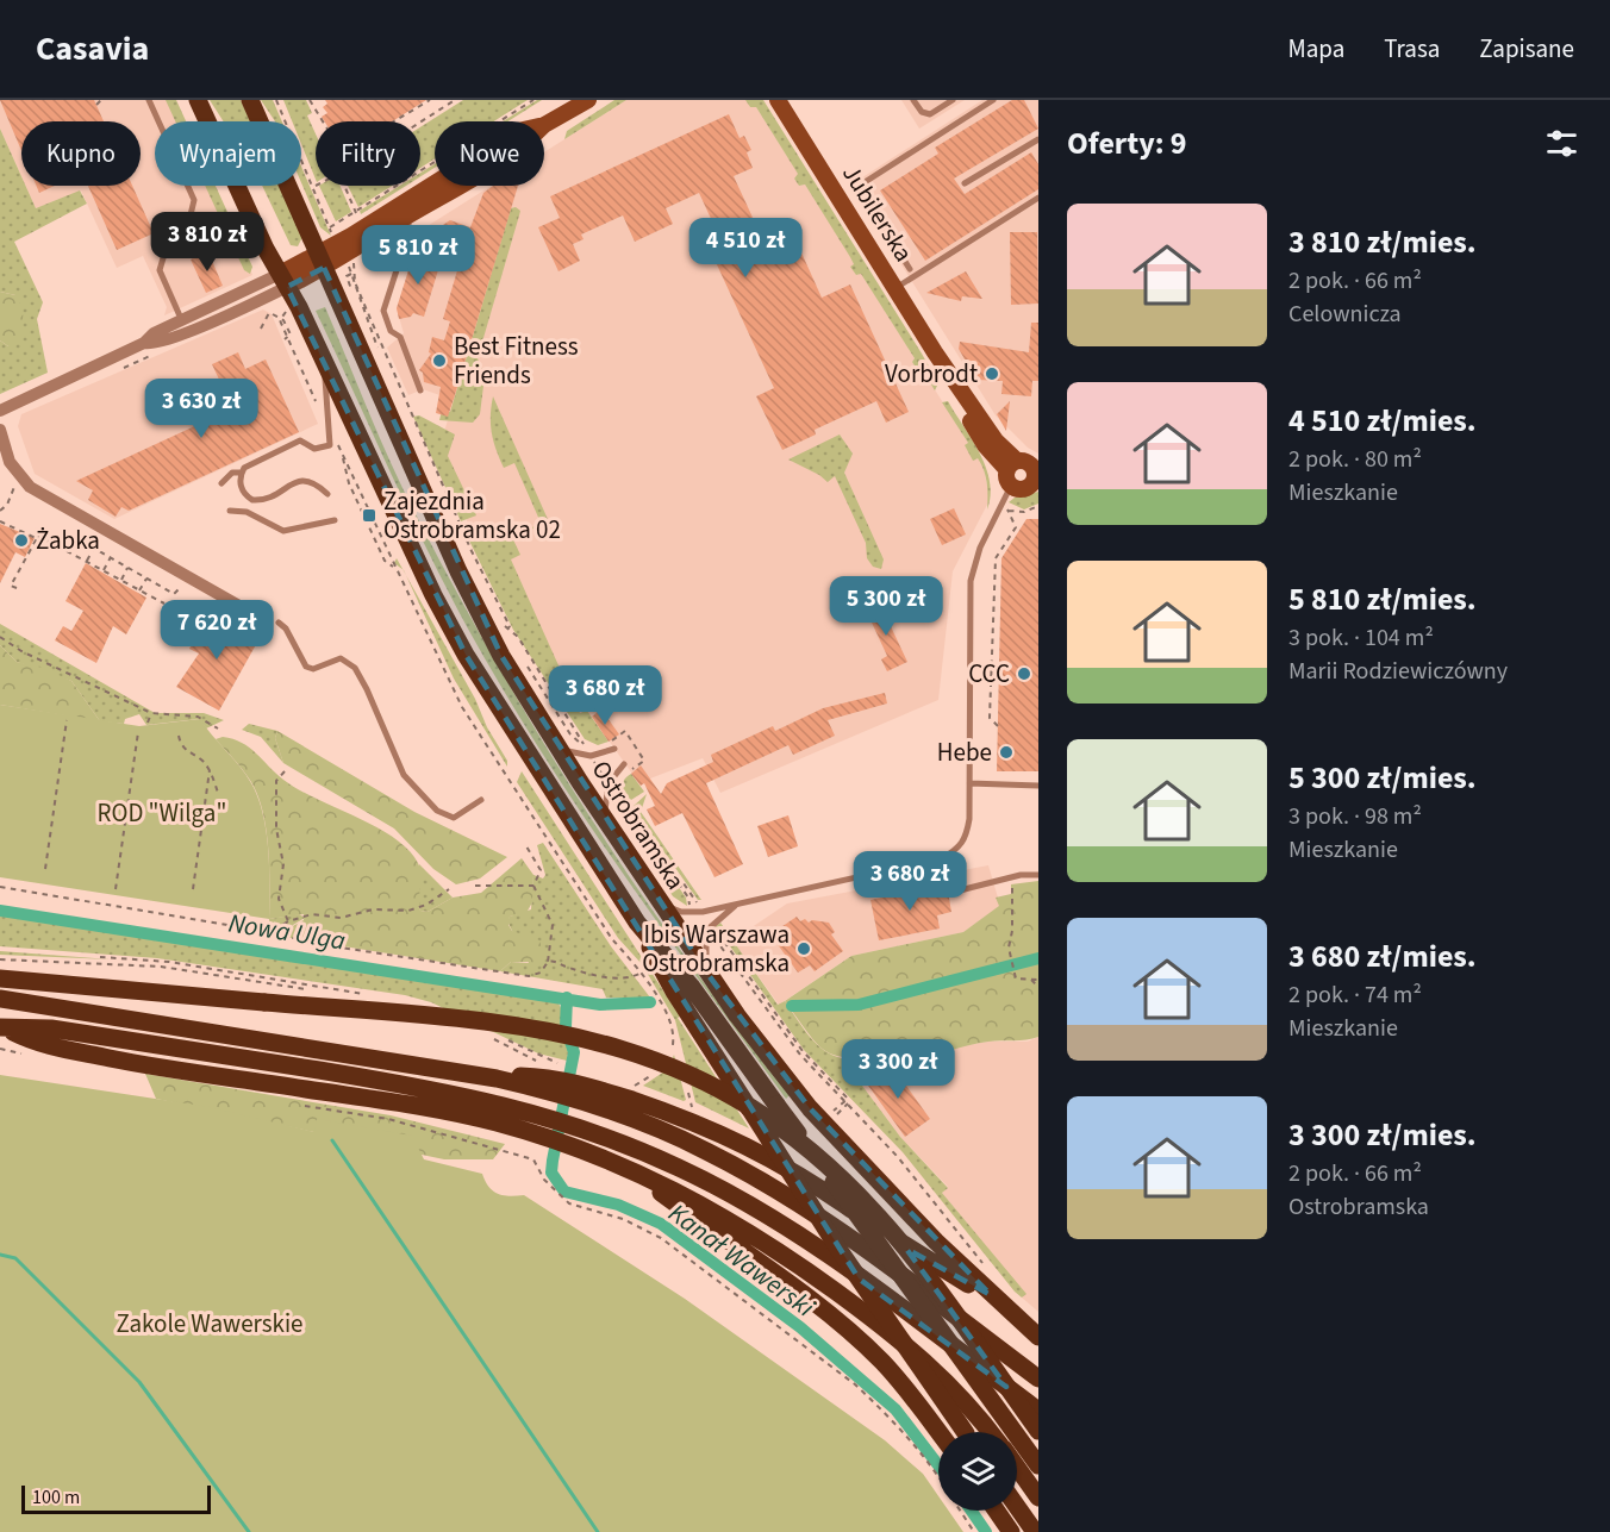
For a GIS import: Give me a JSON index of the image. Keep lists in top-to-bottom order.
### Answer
{
  "streets": {
    "main road": ["Ostrobramska"],
    "street": ["Jubilerska"]
  },
  "water": ["Nowa Ulga", "Kanał Wawerski"],
  "parks": ["ROD \"Wilga\"", "Zakole Wawerskie"],
  "places": {
    "other": [
      "Best Fitness Friends",
      "Vorbrodt",
      "Żabka",
      "CCC",
      "Hebe",
      "Ibis Warszawa Ostrobramska"
    ],
    "transit": ["Zajezdnia Ostrobramska 02"]
  },
  "scale_bar": "100 m",
  "page": {
    "header": "Casavia",
    "nav": ["Mapa", "Trasa", "Zapisane"],
    "heading": "Oferty: 9",
    "chip": [
      "Kupno",
      "Wynajem",
      "Filtry",
      "Nowe"
    ],
    "list": [
      {
        "name": "3 810 zł/mies.",
        "note": "2 pok. · 66 m² · Celownicza"
      },
      {
        "name": "4 510 zł/mies.",
        "note": "2 pok. · 80 m² · Mieszkanie"
      },
      {
        "name": "5 810 zł/mies.",
        "note": "3 pok. · 104 m² · Marii Rodziewiczówny"
      },
      {
        "name": "5 300 zł/mies.",
        "note": "3 pok. · 98 m² · Mieszkanie"
      },
      {
        "name": "3 680 zł/mies.",
        "note": "2 pok. · 74 m² · Mieszkanie"
      },
      {
        "name": "3 300 zł/mies.",
        "note": "2 pok. · 66 m² · Ostrobramska"
      }
    ],
    "price": [
      "3 810 zł",
      "4 510 zł",
      "5 810 zł",
      "3 630 zł",
      "5 300 zł",
      "7 620 zł",
      "3 680 zł",
      "3 680 zł",
      "3 300 zł"
    ],
    "scale": "100 m"
  }
}
